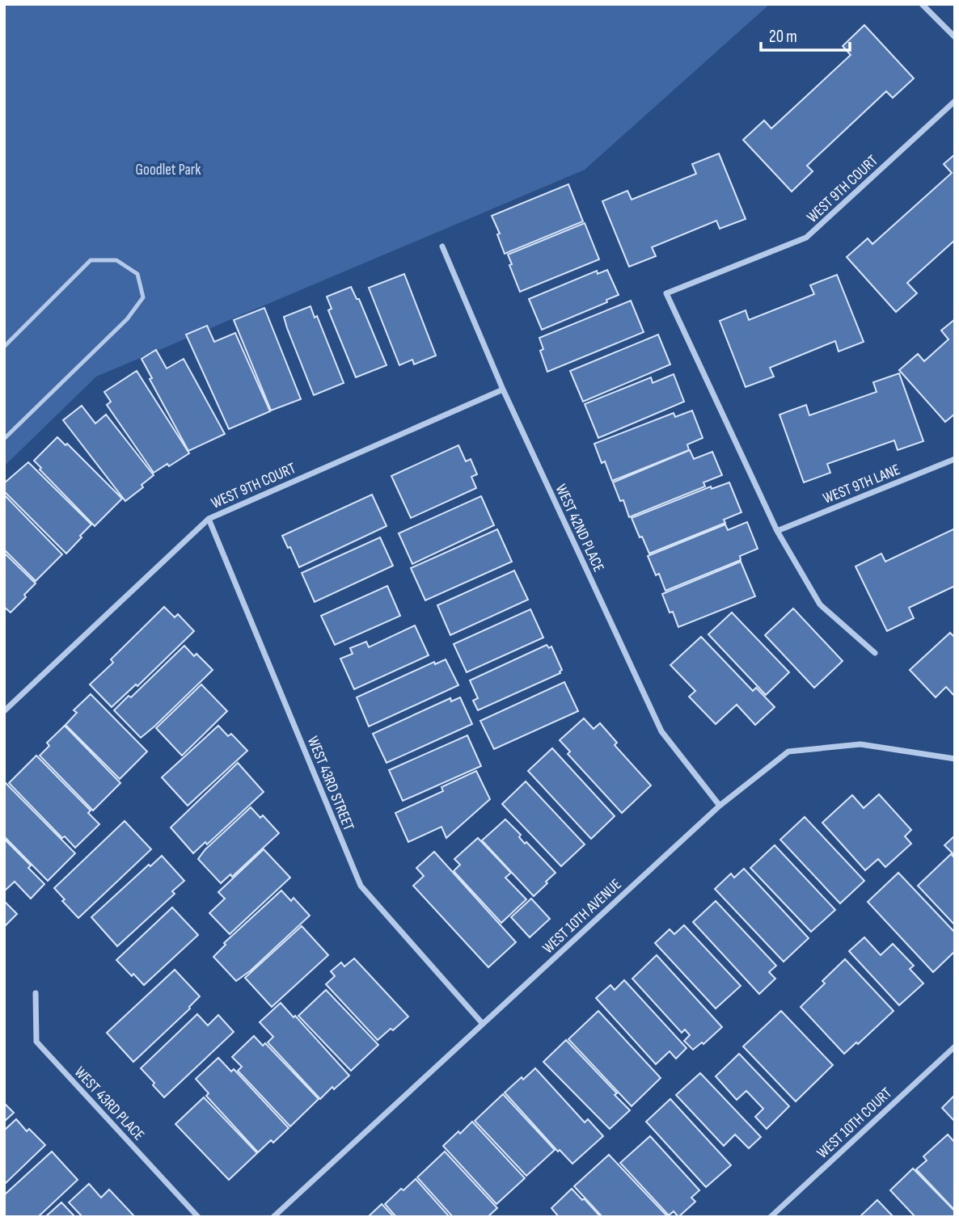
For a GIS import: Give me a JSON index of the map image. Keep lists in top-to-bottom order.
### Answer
{
  "streets": {
    "street": [
      "WEST 9TH COURT",
      "WEST 9TH LANE",
      "WEST 42ND PLACE",
      "WEST 43RD STREET",
      "WEST 10TH AVENUE",
      "WEST 43RD PLACE",
      "WEST 10TH COURT"
    ]
  },
  "crossings": [
    ["WEST 9TH COURT", "WEST 9TH LANE"],
    ["WEST 9TH COURT", "WEST 42ND PLACE"],
    ["WEST 9TH COURT", "WEST 43RD STREET"],
    ["WEST 42ND PLACE", "WEST 10TH AVENUE"],
    ["WEST 43RD STREET", "WEST 10TH AVENUE"]
  ],
  "parks": ["Goodlet Park"],
  "scale_bar": "20 m"
}
